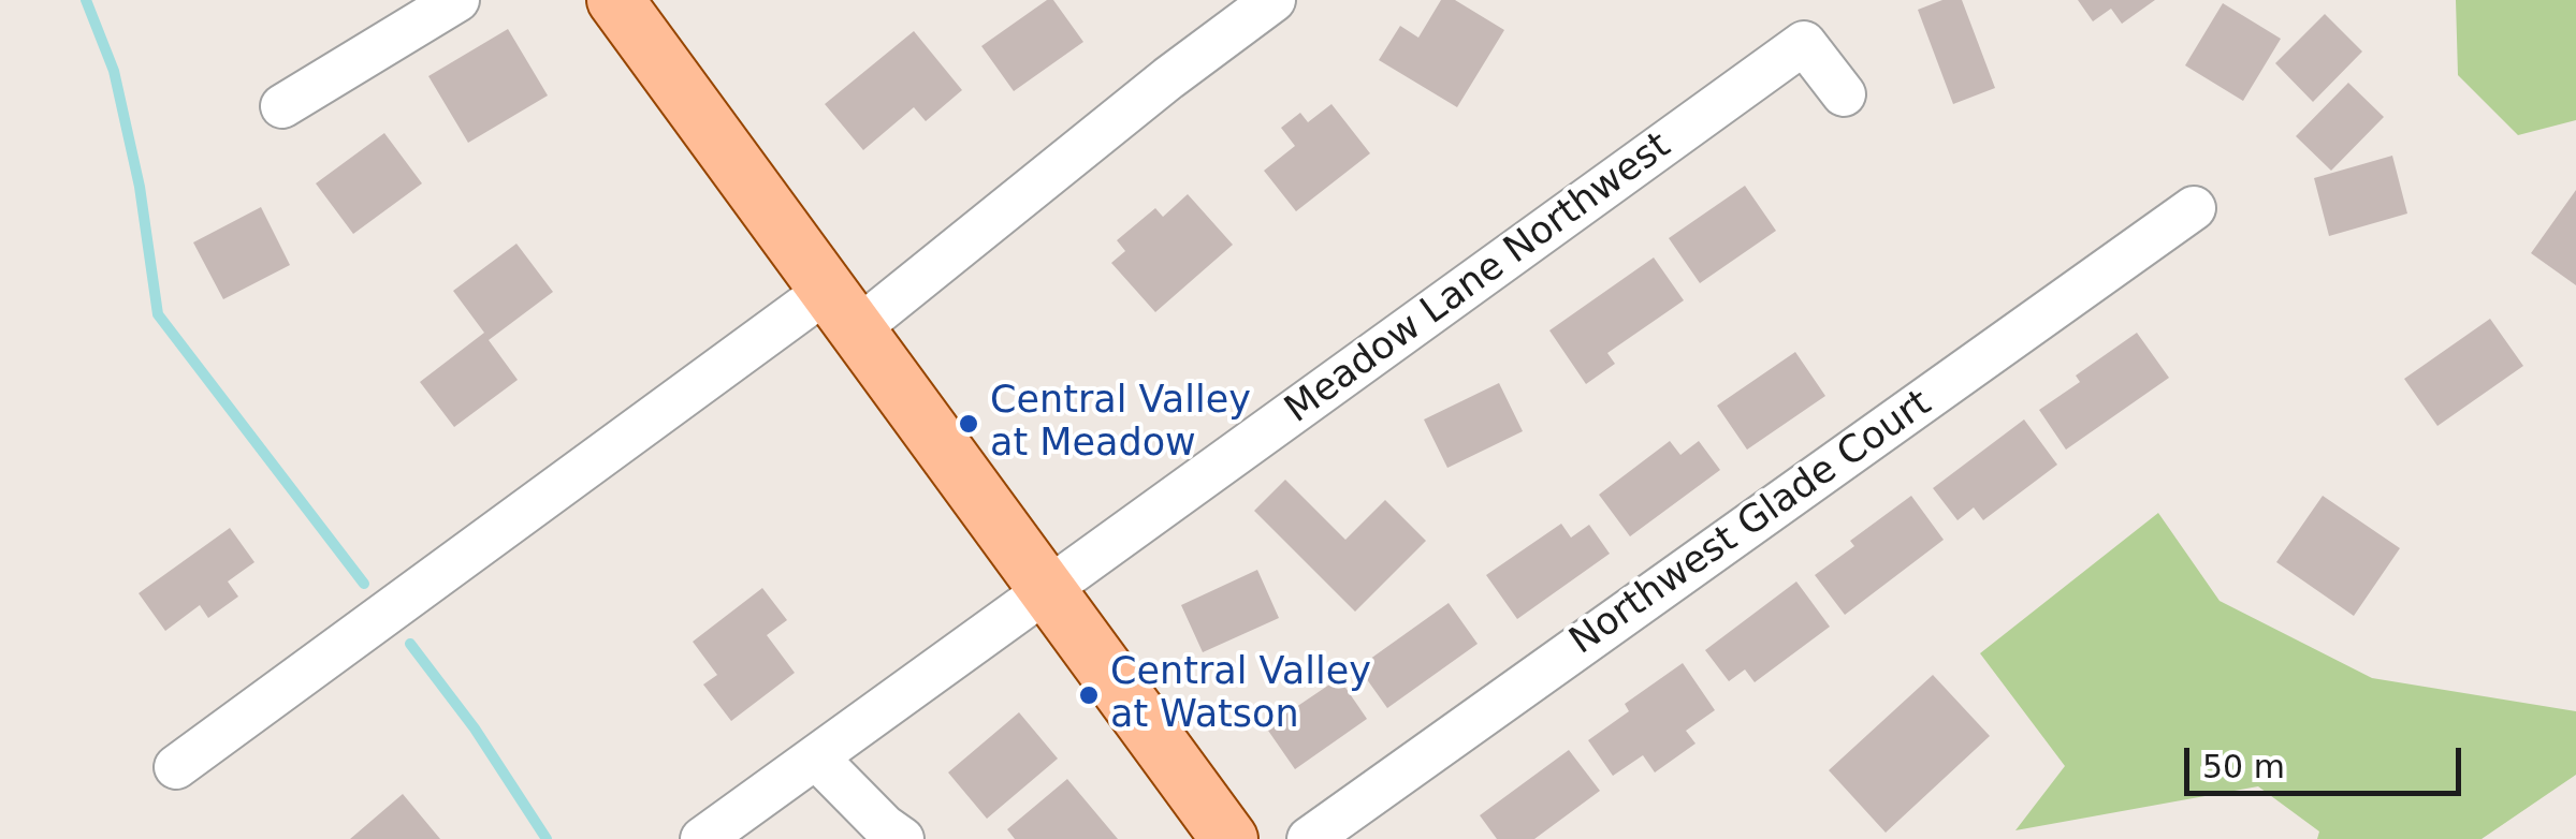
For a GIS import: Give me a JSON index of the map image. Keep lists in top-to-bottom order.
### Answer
{
  "streets": {
    "street": ["Meadow Lane Northwest", "Northwest Glade Court"]
  },
  "places": ["Central Valley at Meadow", "Central Valley at Watson"],
  "scale_bar": "50 m"
}
